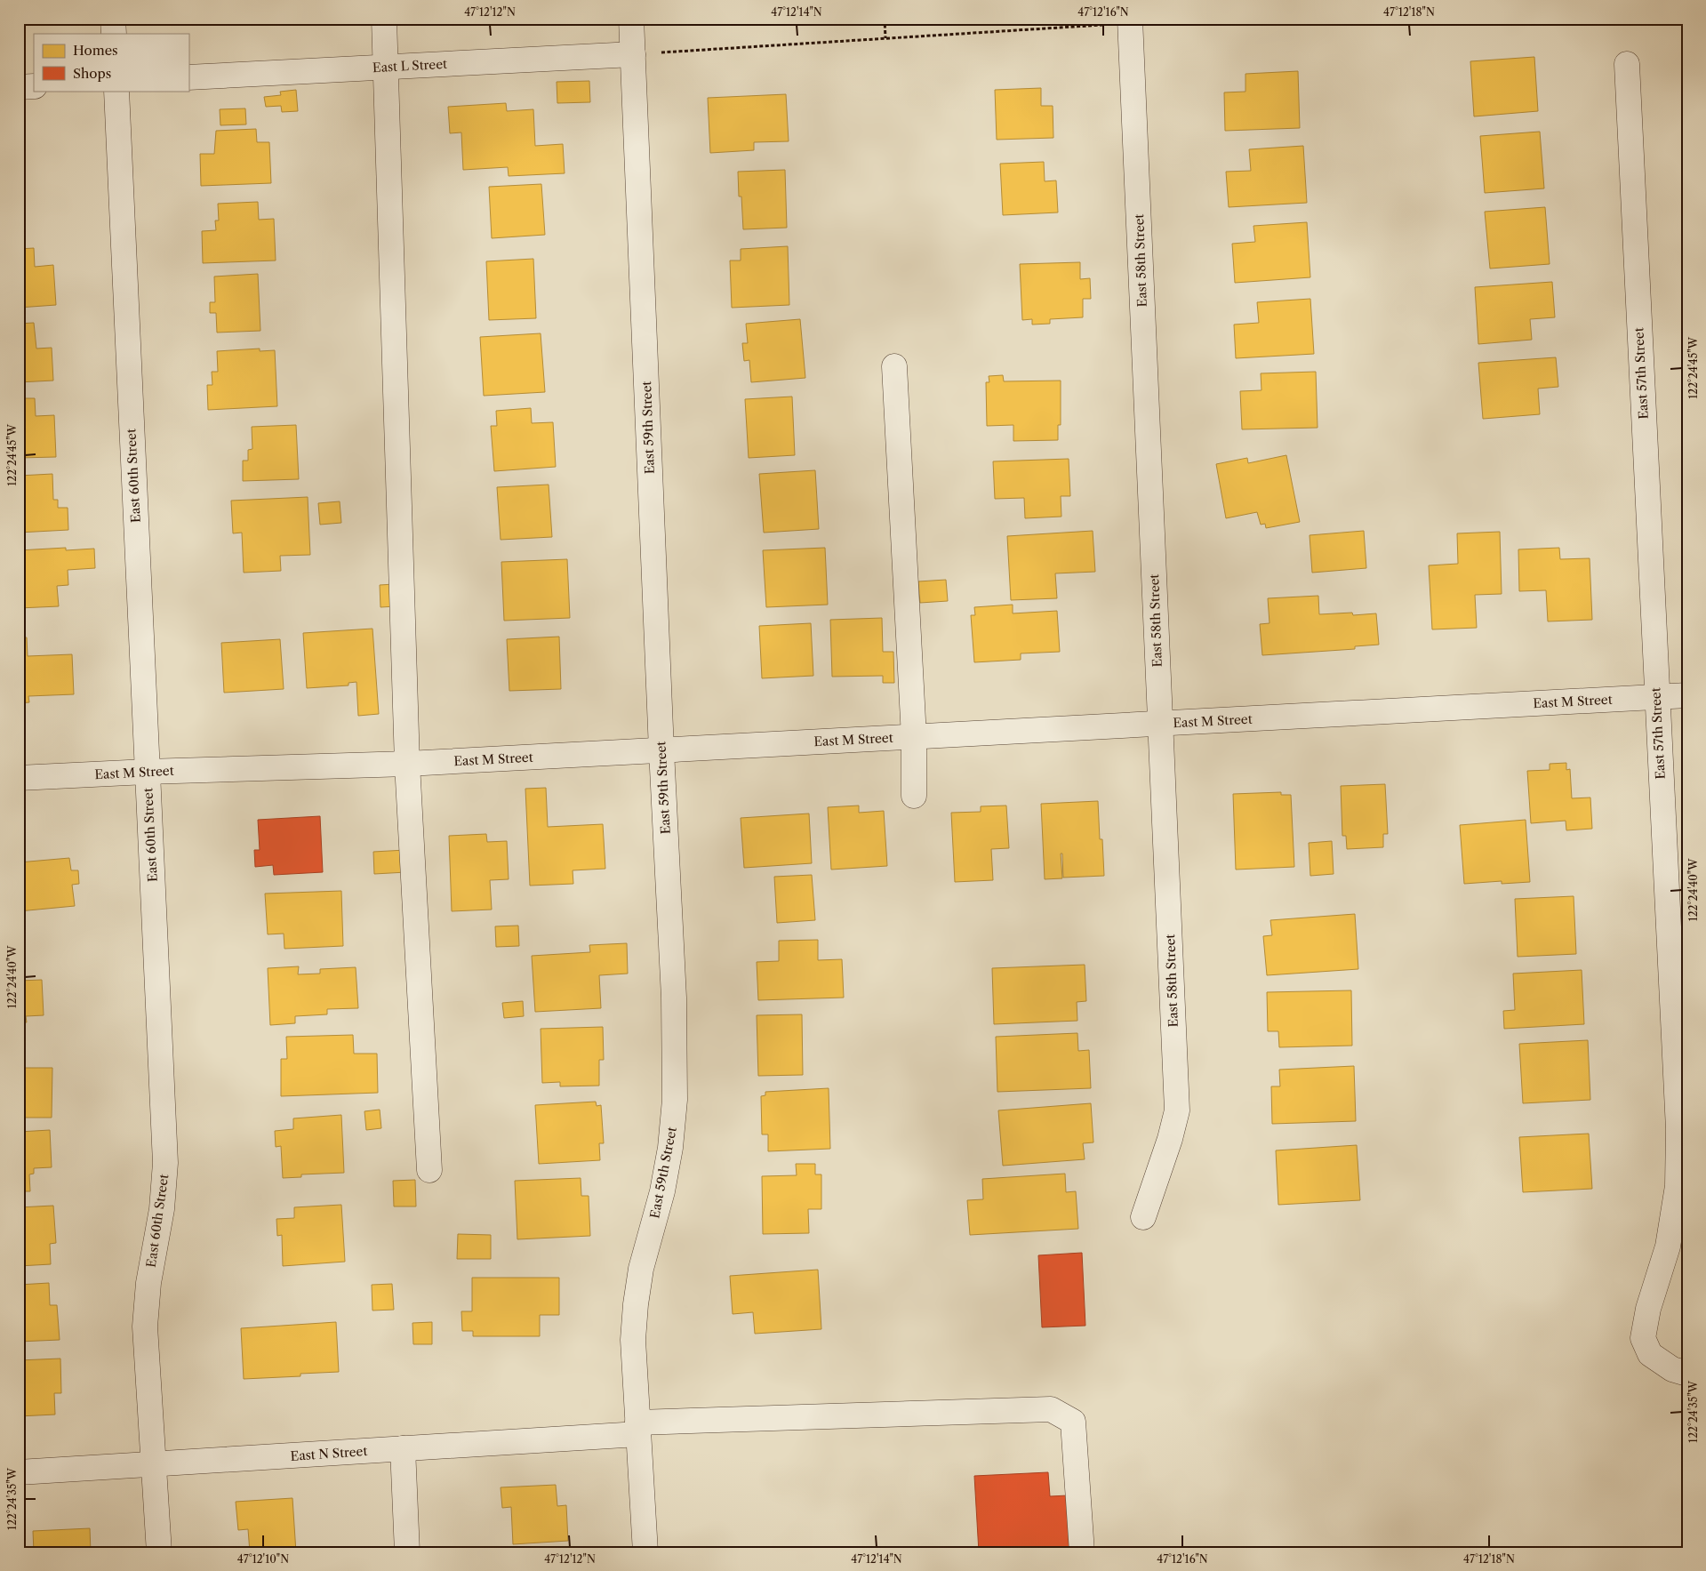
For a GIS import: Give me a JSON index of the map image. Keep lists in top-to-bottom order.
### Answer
{
  "streets": {
    "street": [
      "East L Street",
      "East 58th Street",
      "East 57th Street",
      "East 59th Street",
      "East 60th Street",
      "East M Street",
      "East N Street"
    ]
  },
  "crossings": [
    ["East L Street", "East 59th Street"],
    ["East 58th Street", "East M Street"],
    ["East 57th Street", "East M Street"],
    ["East 59th Street", "East M Street"],
    ["East 59th Street", "East N Street"],
    ["East 60th Street", "East M Street"],
    ["East 60th Street", "East N Street"]
  ],
  "legend": ["Homes", "Shops"],
  "coordinates": [
    "47°12'12\"N",
    "47°12'14\"N",
    "47°12'16\"N",
    "47°12'18\"N",
    "122°24'45\"W",
    "122°24'40\"W",
    "122°24'35\"W",
    "47°12'10\"N"
  ]
}
